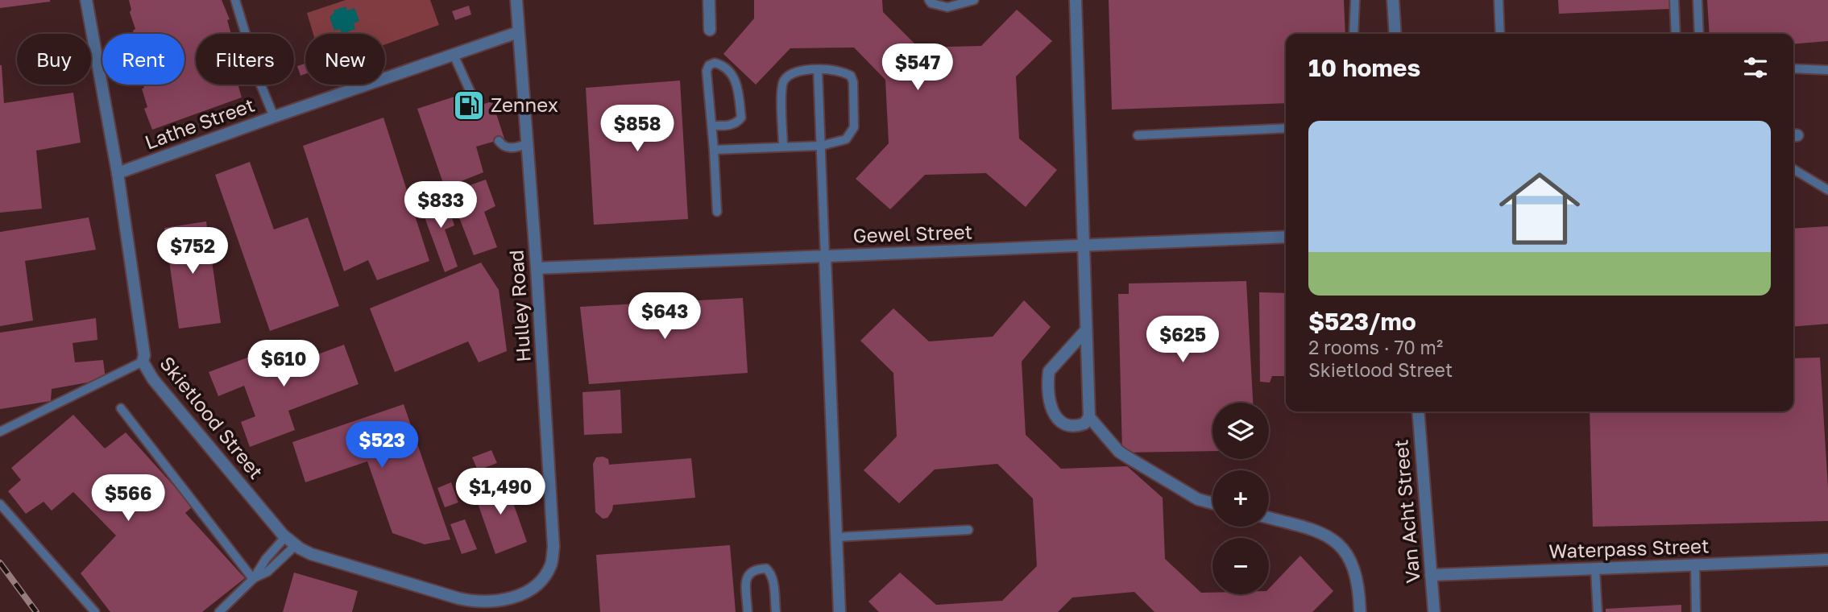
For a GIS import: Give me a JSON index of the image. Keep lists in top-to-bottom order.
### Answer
{
  "streets": {
    "street": [
      "Lathe Street",
      "Gewel Street",
      "Hulley Road",
      "Skietlood Street",
      "Van Acht Street",
      "Waterpass Street"
    ]
  },
  "crossings": [
    ["Lathe Street", "Hulley Road"],
    ["Lathe Street", "Skietlood Street"],
    ["Gewel Street", "Hulley Road"],
    ["Hulley Road", "Skietlood Street"],
    ["Van Acht Street", "Waterpass Street"]
  ],
  "places": {
    "fuel station": ["Zennex"]
  },
  "page": {
    "chip": [
      "Buy",
      "Rent",
      "Filters",
      "New"
    ],
    "heading": "10 homes",
    "price": [
      "$547",
      "$858",
      "$833",
      "$752",
      "$643",
      "$625",
      "$610",
      "$523",
      "$1,490",
      "$566"
    ],
    "list": [
      {
        "name": "$523/mo",
        "note": "2 rooms · 70 m² · Skietlood Street"
      }
    ],
    "map_buttons": ["+", "−"]
  }
}
